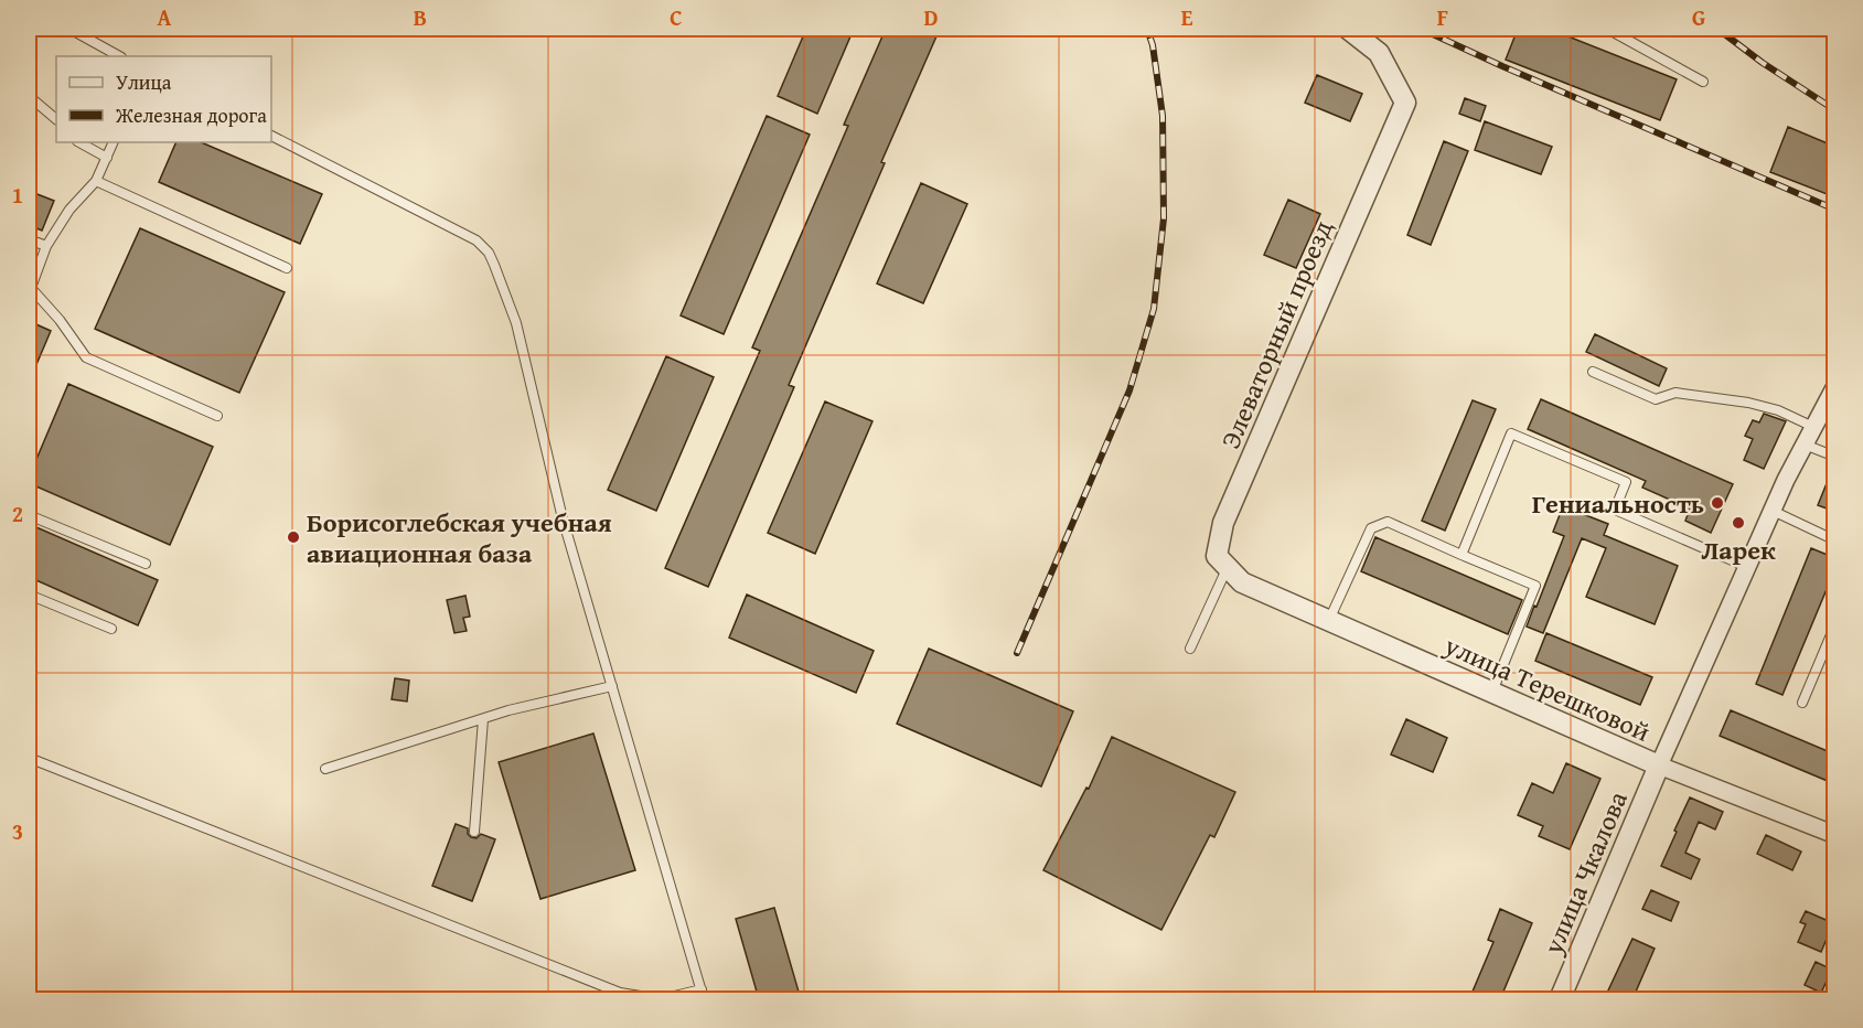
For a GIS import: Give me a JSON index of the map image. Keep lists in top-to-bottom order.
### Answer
{
  "streets": {
    "street": ["Элеваторный проезд", "улица Терешковой", "улица Чкалова"]
  },
  "crossings": [
    ["Элеваторный проезд", "улица Терешковой"],
    ["улица Терешковой", "улица Чкалова"]
  ],
  "places": ["Гениальность", "Ларек", "Борисоглебская учебная авиационная база"],
  "legend": ["Улица", "Железная дорога"],
  "grid": {
    "columns": [
      "A",
      "B",
      "C",
      "D",
      "E",
      "F",
      "G"
    ],
    "rows": ["1", "2", "3"]
  }
}
